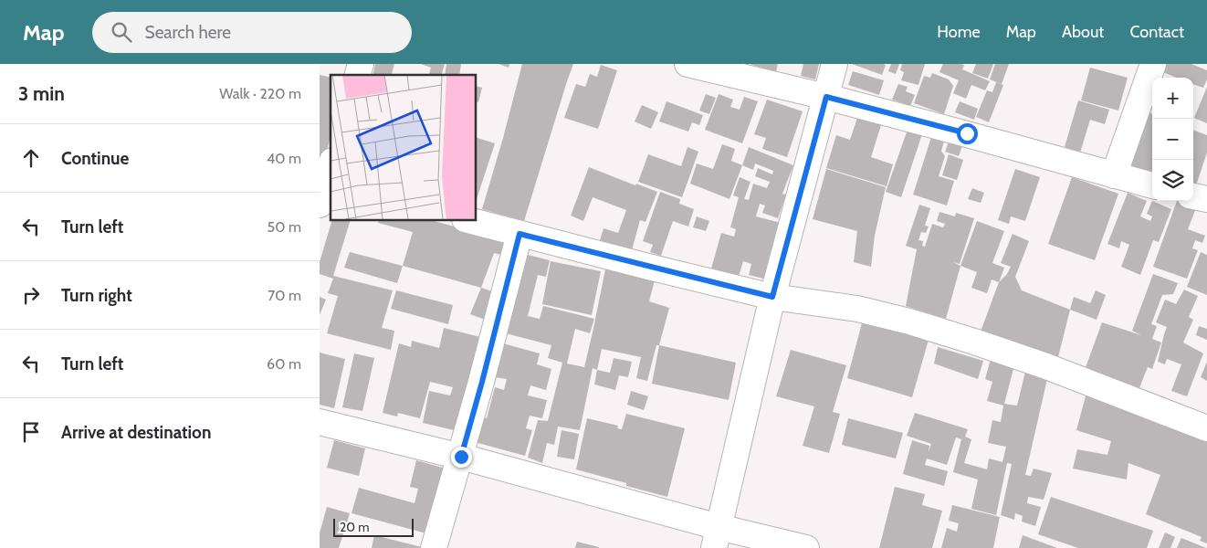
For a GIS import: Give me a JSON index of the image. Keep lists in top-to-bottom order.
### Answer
{
  "scale_bar": "20 m",
  "page": {
    "header": "Map",
    "search": "Search here",
    "nav": [
      "Home",
      "Map",
      "About",
      "Contact"
    ],
    "heading": ["3 min", "Walk · 220 m"],
    "map_buttons": ["+", "−"],
    "list": [
      ["Continue", "40 m"],
      ["Turn left", "50 m"],
      ["Turn right", "70 m"],
      ["Turn left", "60 m"],
      "Arrive at destination"
    ],
    "scale": "20 m"
  }
}
